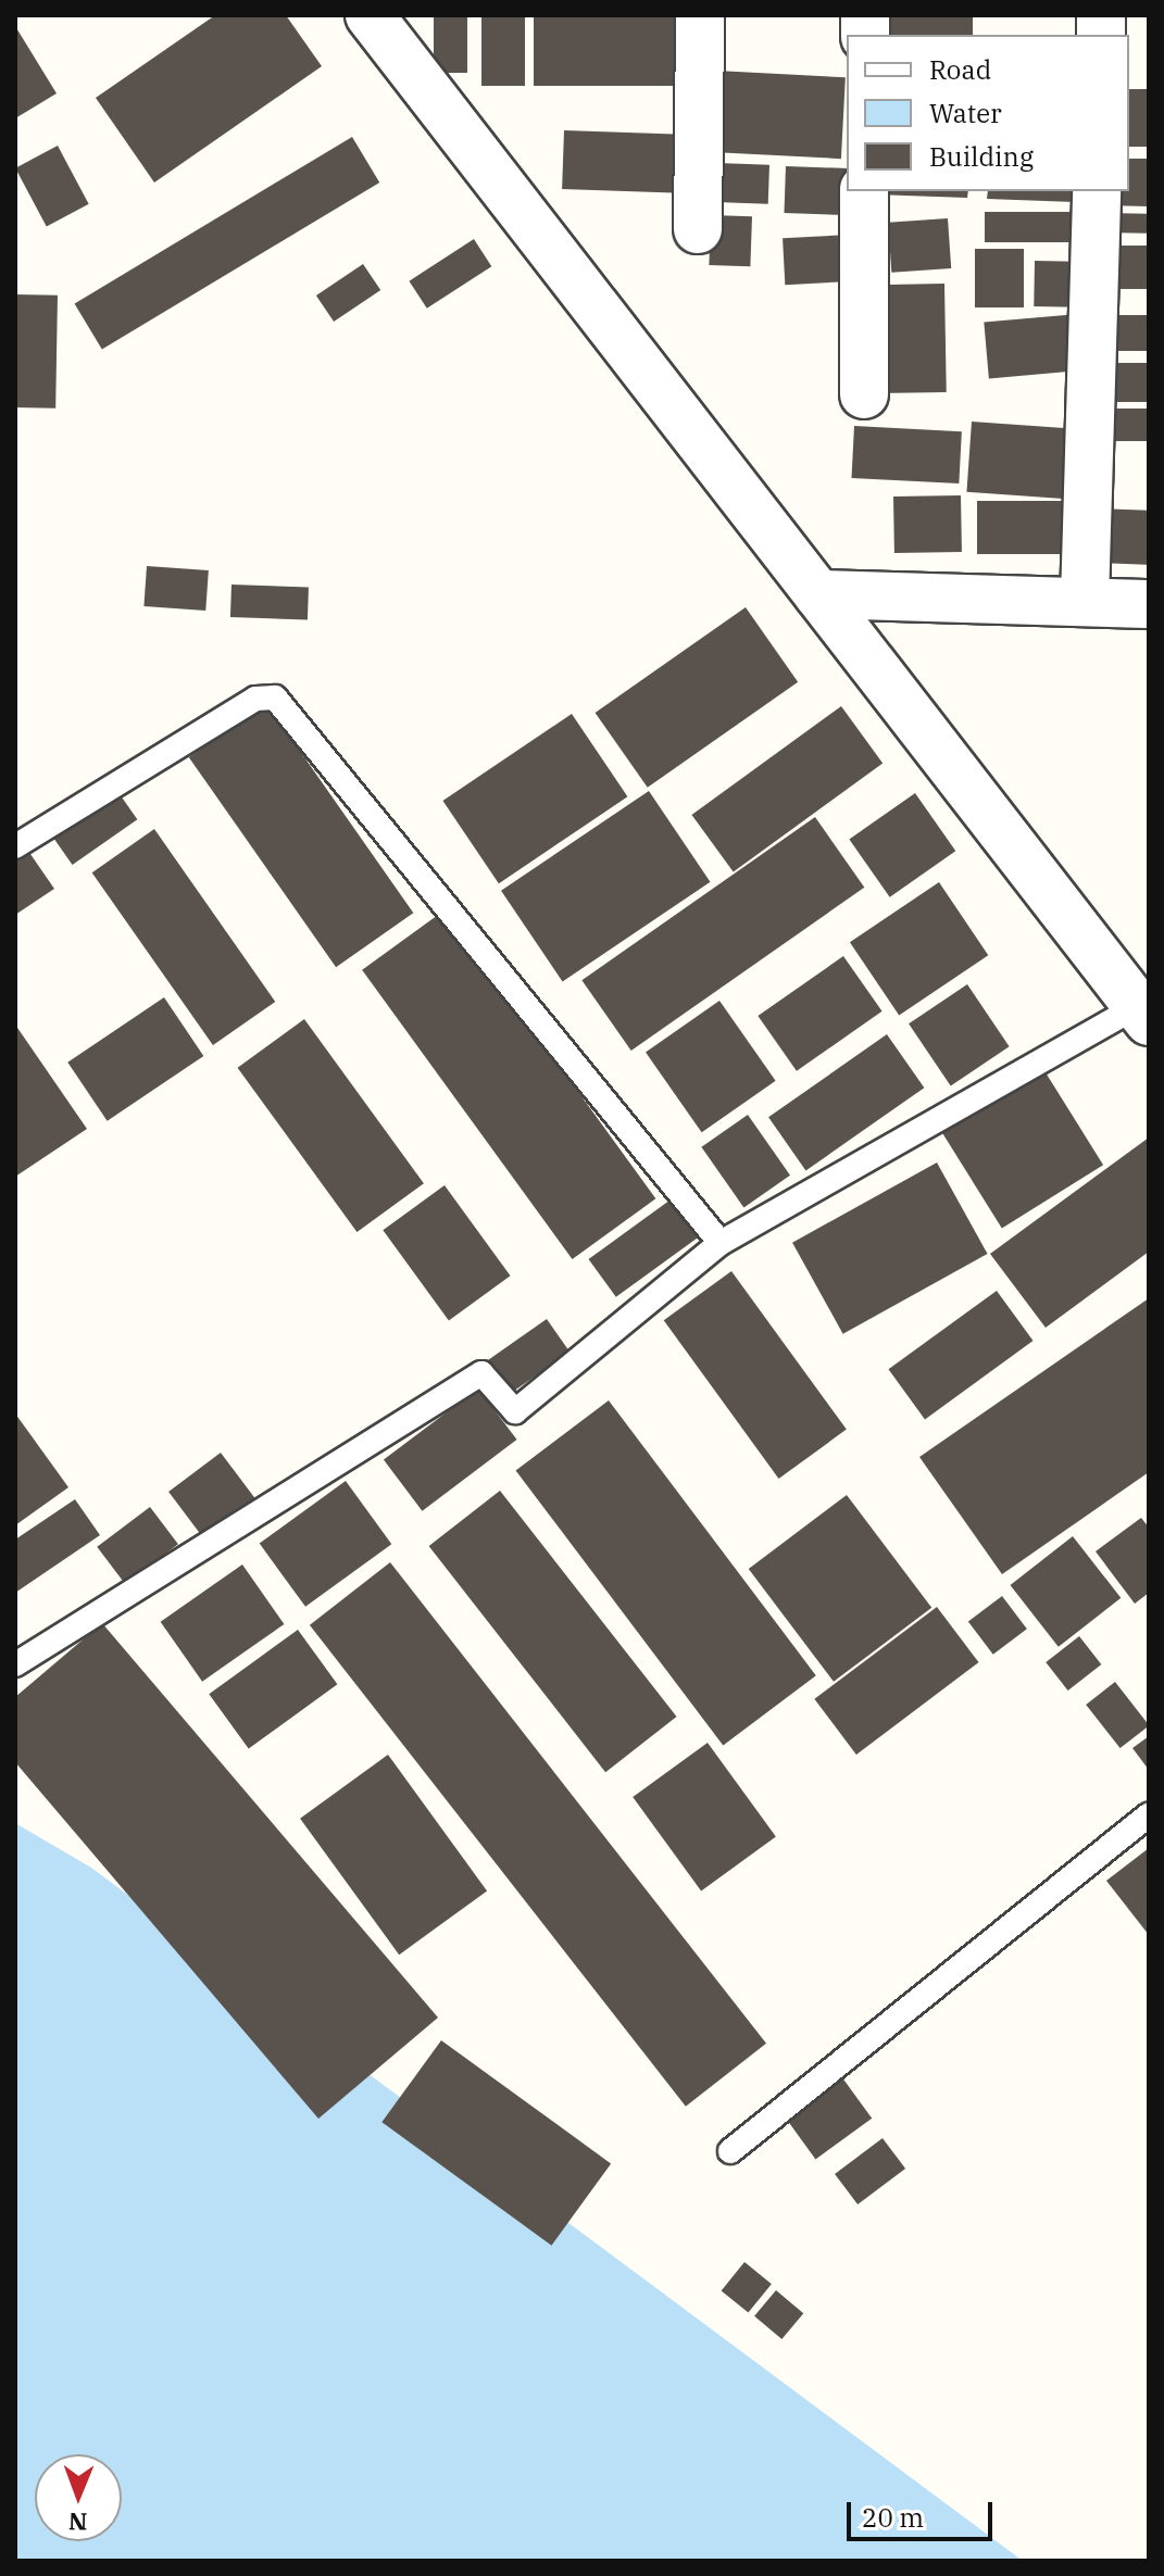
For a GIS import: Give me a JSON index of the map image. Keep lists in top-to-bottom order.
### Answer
{
  "legend": ["Road", "Water", "Building"],
  "scale_bar": "20 m",
  "north": "bottom"
}
